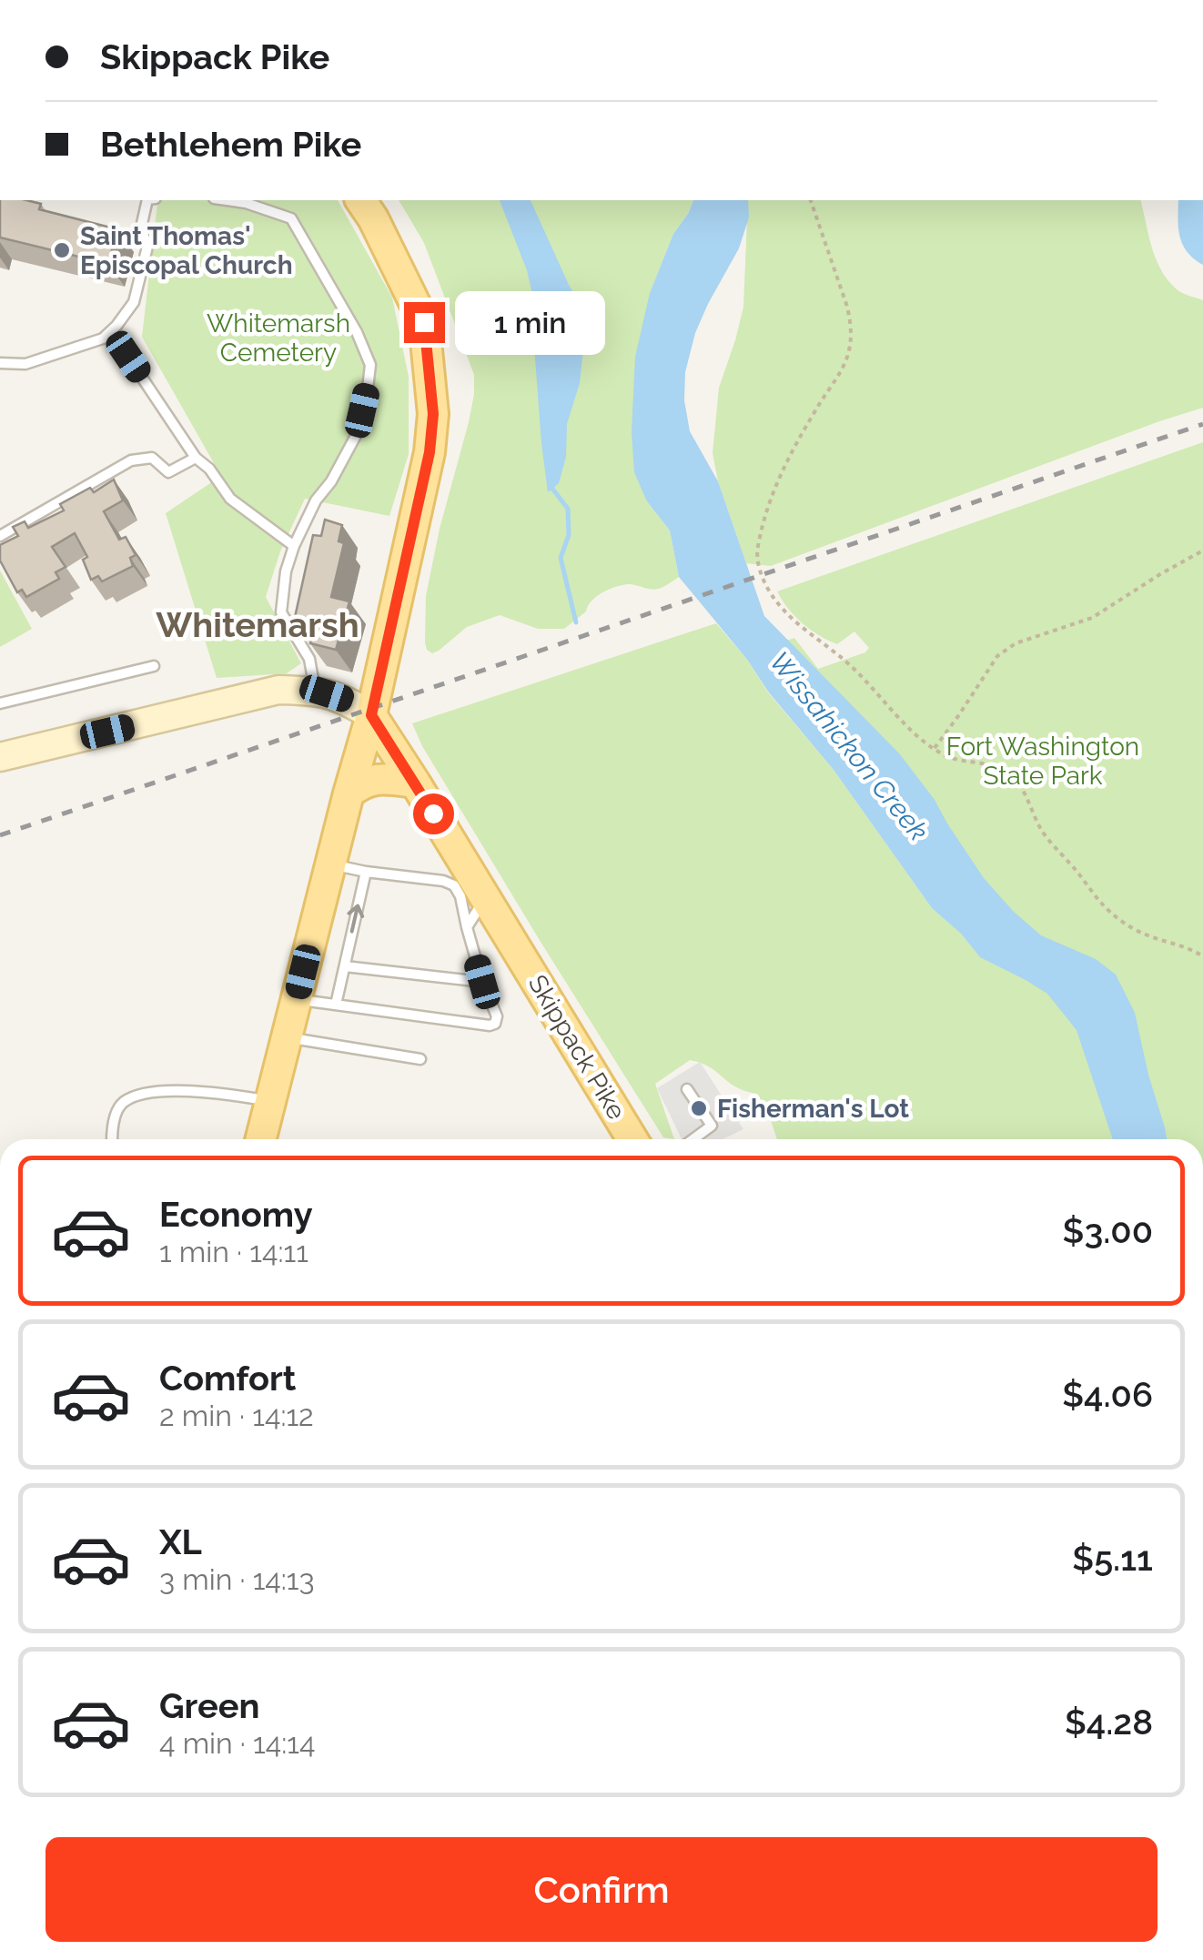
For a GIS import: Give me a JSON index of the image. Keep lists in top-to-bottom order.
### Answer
{
  "streets": {
    "main road": ["Skippack Pike"]
  },
  "districts": ["Whitemarsh"],
  "water": ["Wissahickon Creek"],
  "parks": ["Whitemarsh Cemetery", "Fort Washington State Park"],
  "places": ["Saint Thomas' Episcopal Church", "Fisherman's Lot"],
  "page": {
    "banner": ["Skippack Pike", "Bethlehem Pike"],
    "bubble": "1 min",
    "list": [
      {
        "name": "Economy",
        "note": "1 min · 14:11",
        "value": "$3.00"
      },
      {
        "name": "Comfort",
        "note": "2 min · 14:12",
        "value": "$4.06"
      },
      {
        "name": "XL",
        "note": "3 min · 14:13",
        "value": "$5.11"
      },
      {
        "name": "Green",
        "note": "4 min · 14:14",
        "value": "$4.28"
      }
    ],
    "buttons": "Confirm"
  }
}
